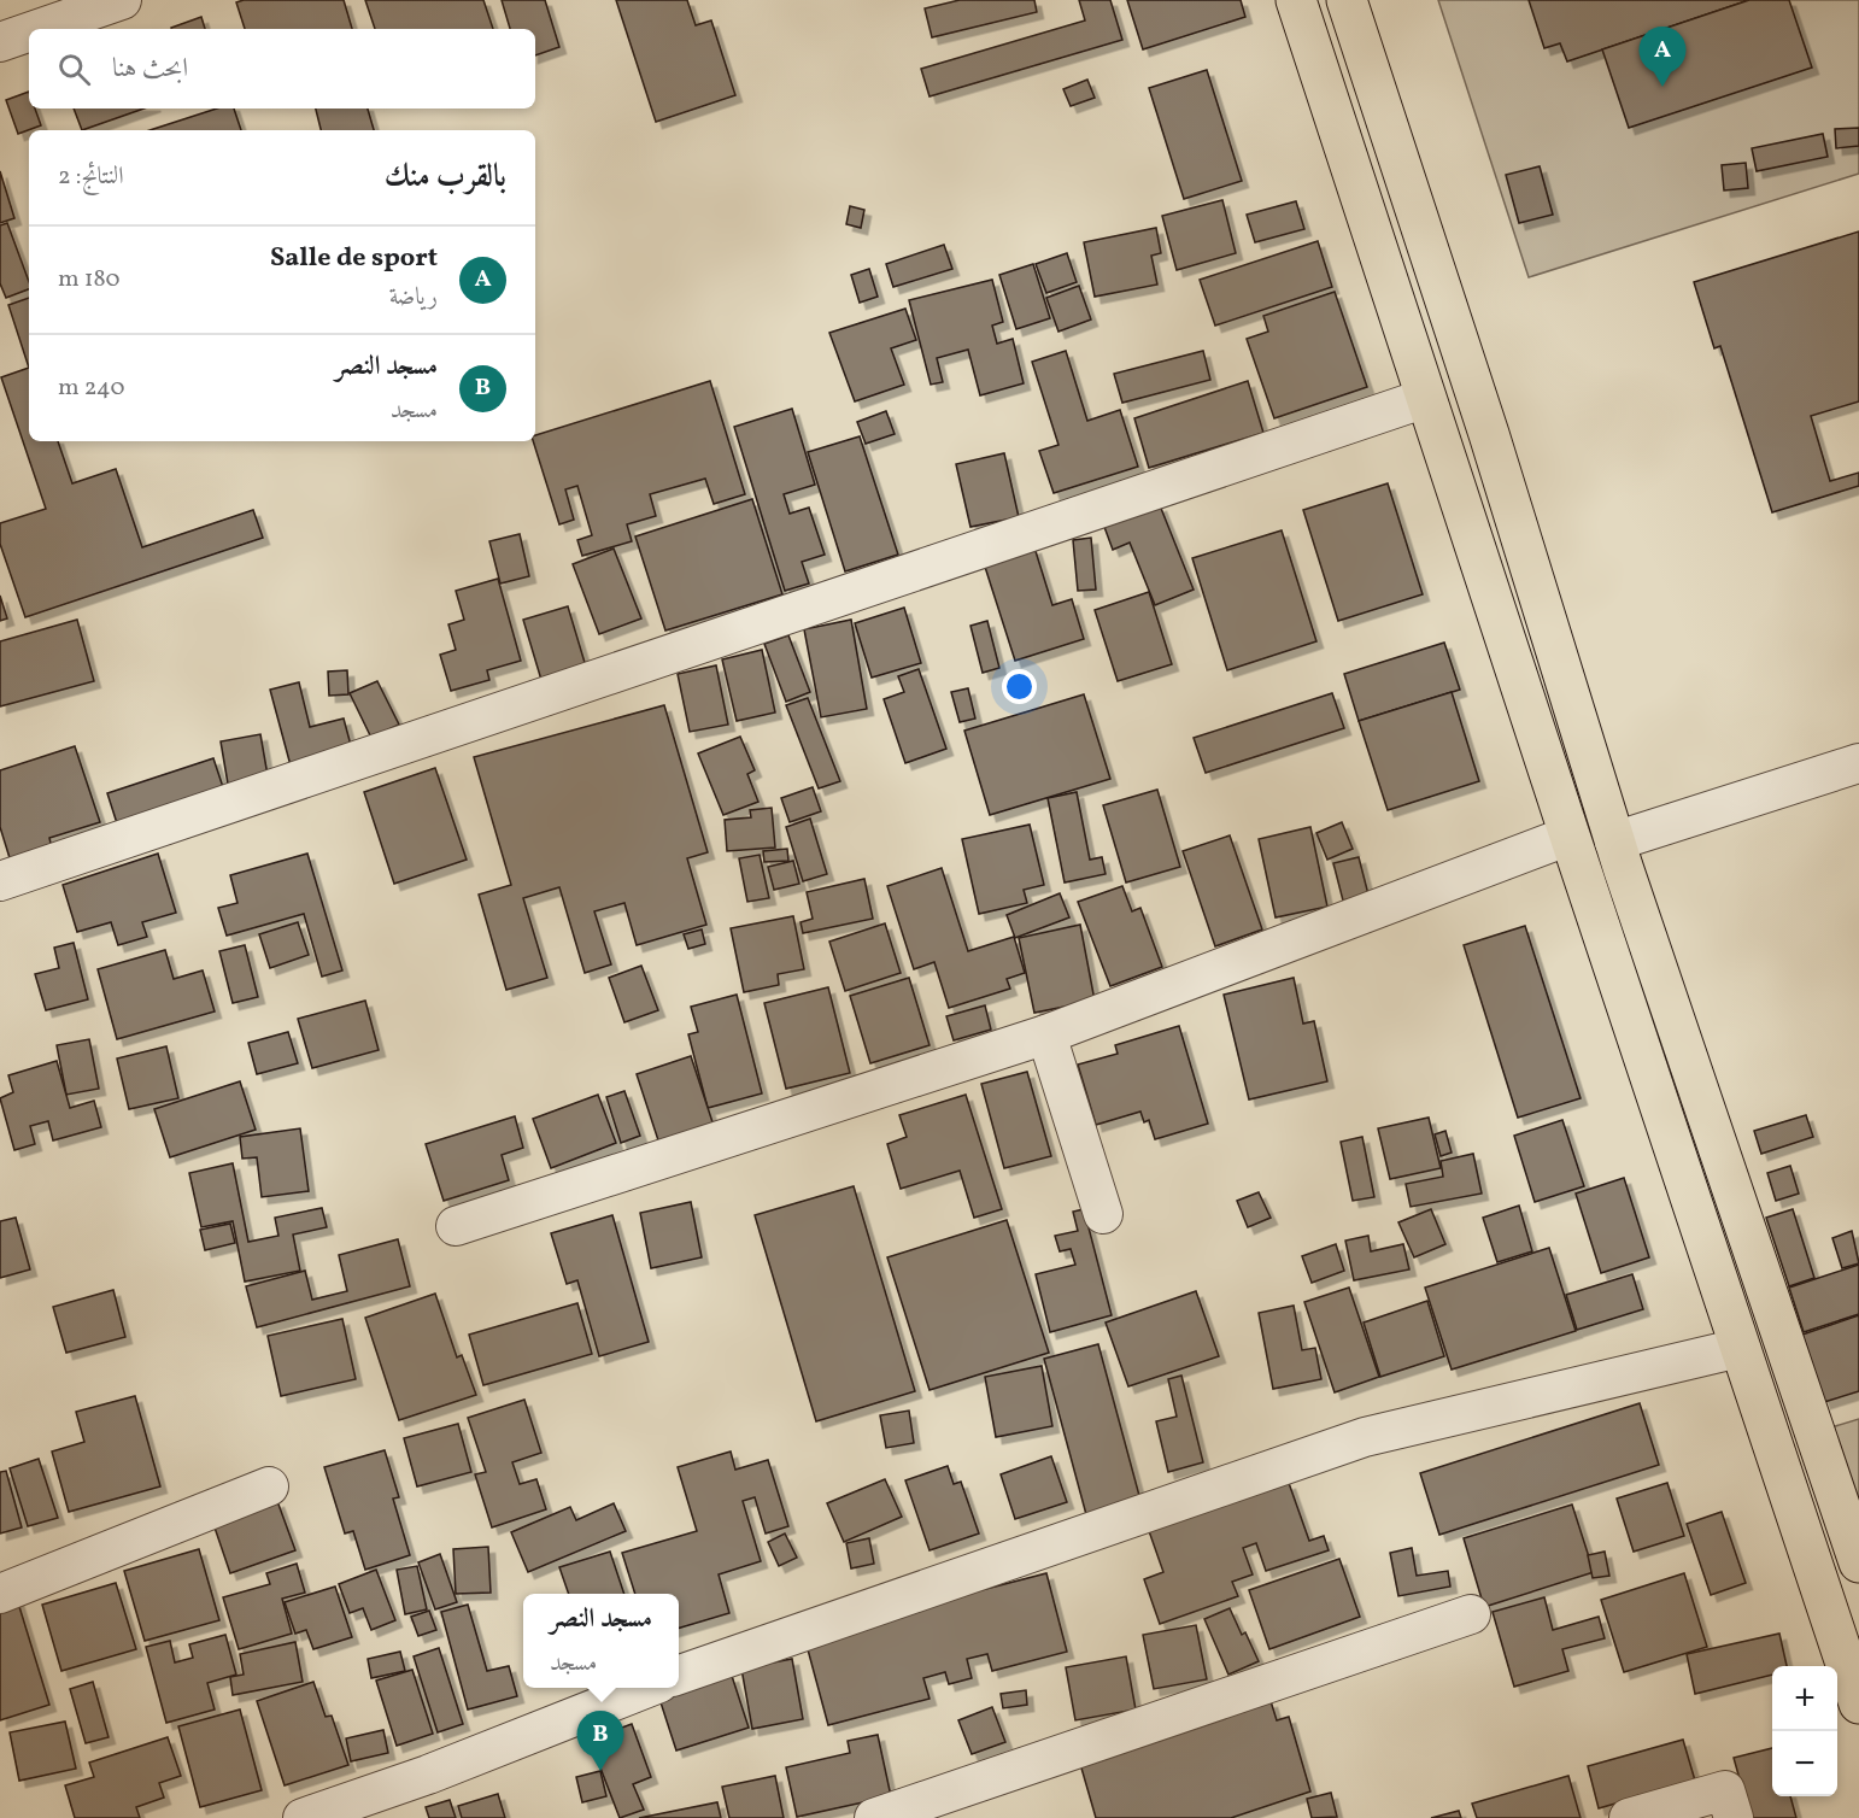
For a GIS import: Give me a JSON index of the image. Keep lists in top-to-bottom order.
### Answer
{
  "page": {
    "pins": ["A", "B"],
    "search": "ابحث هنا",
    "heading": ["بالقرب منك", "النتائج: 2"],
    "list": [
      {
        "mark": "A",
        "name": "Salle de sport",
        "note": "رياضة",
        "value": "180 m"
      },
      {
        "mark": "B",
        "name": "مسجد النصر",
        "note": "مسجد",
        "value": "240 m"
      }
    ],
    "popup": ["مسجد النصر", "مسجد"],
    "map_buttons": ["+", "−"]
  }
}
